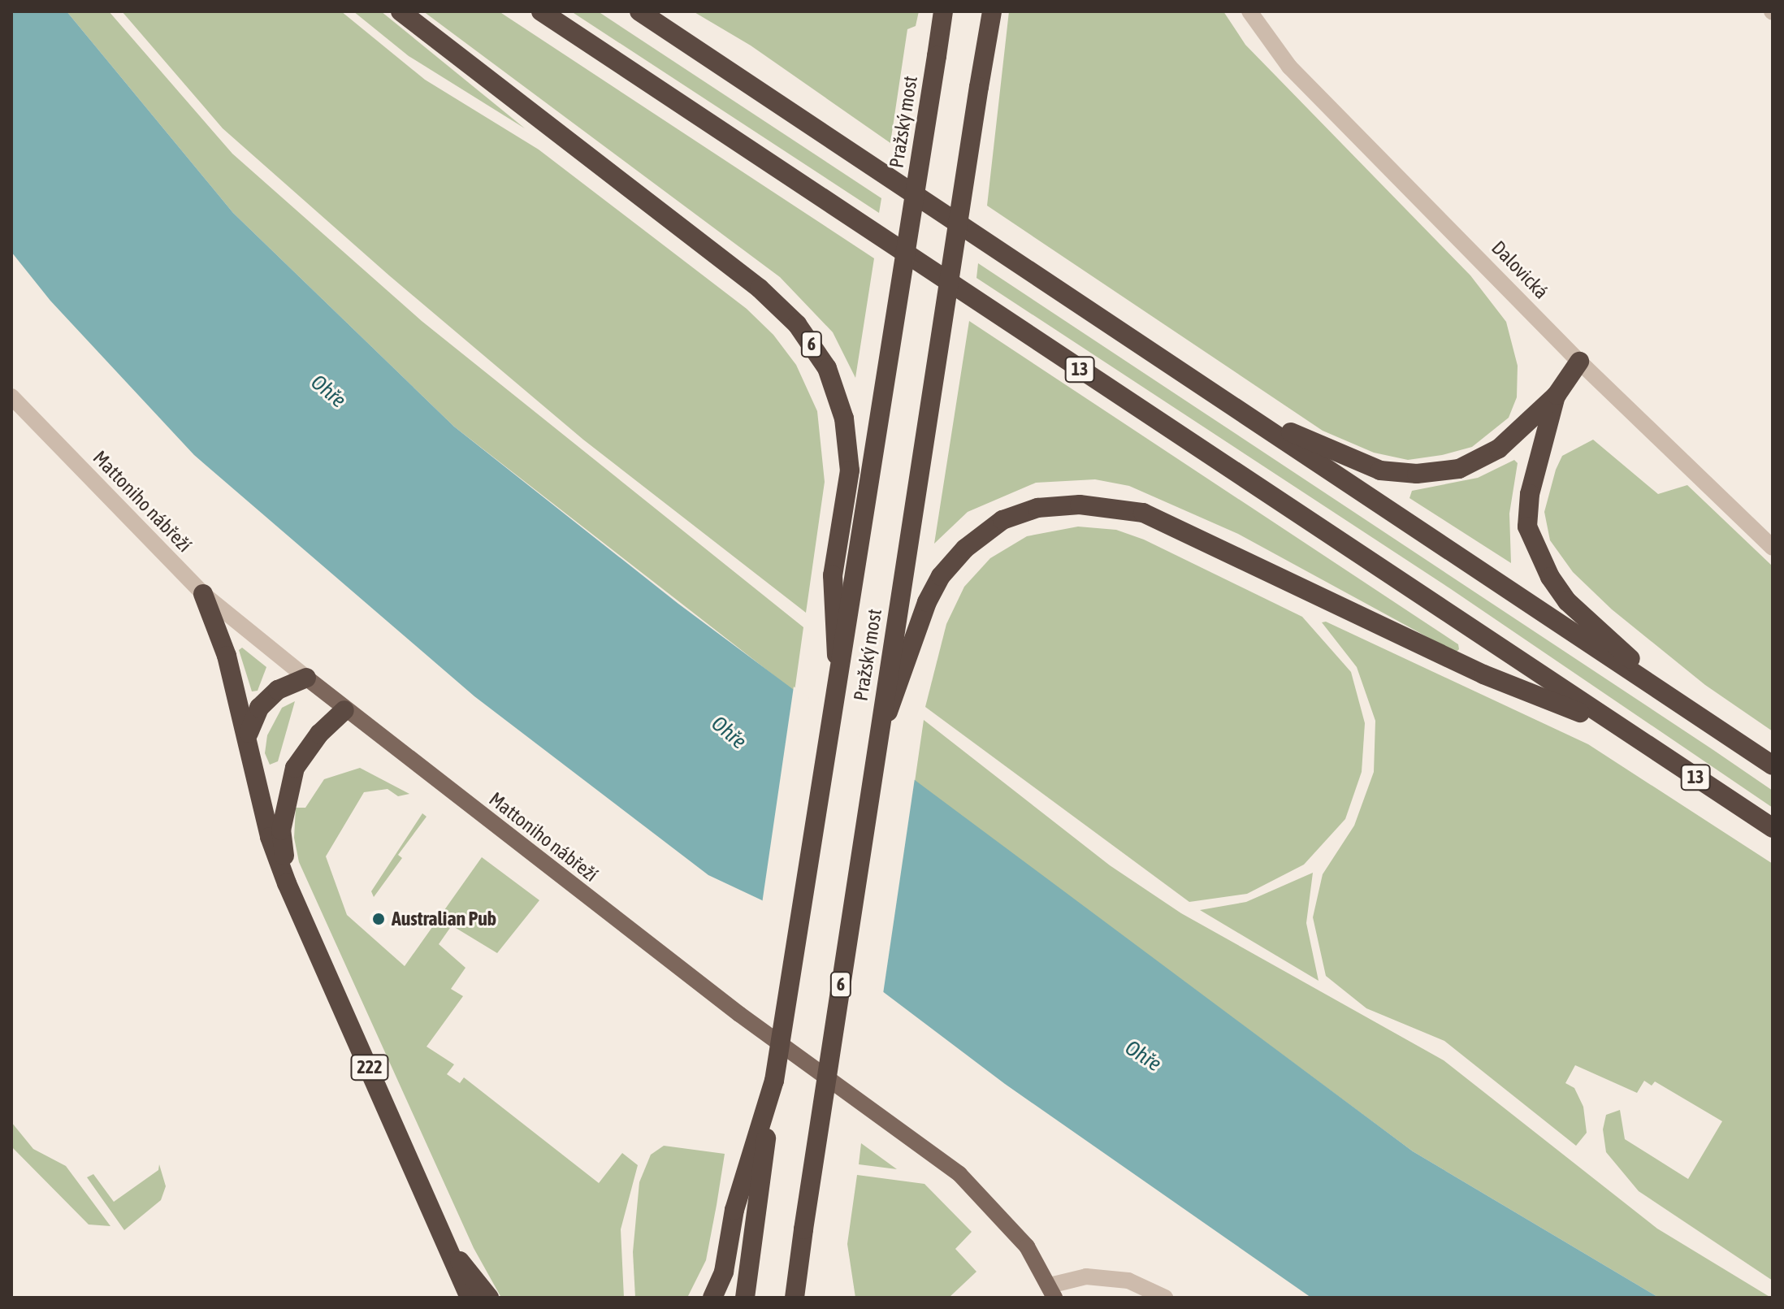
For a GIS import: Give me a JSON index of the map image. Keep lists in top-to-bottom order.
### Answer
{
  "streets": {
    "highway": [
      "Pražský most",
      "6",
      "13",
      "222"
    ],
    "main road": ["Mattoniho nábřeží"],
    "street": ["Dalovická"]
  },
  "crossings": [
    ["Pražský most", "6"],
    ["Mattoniho nábřeží", "222"]
  ],
  "water": ["Ohře"],
  "places": ["Australian Pub"]
}
